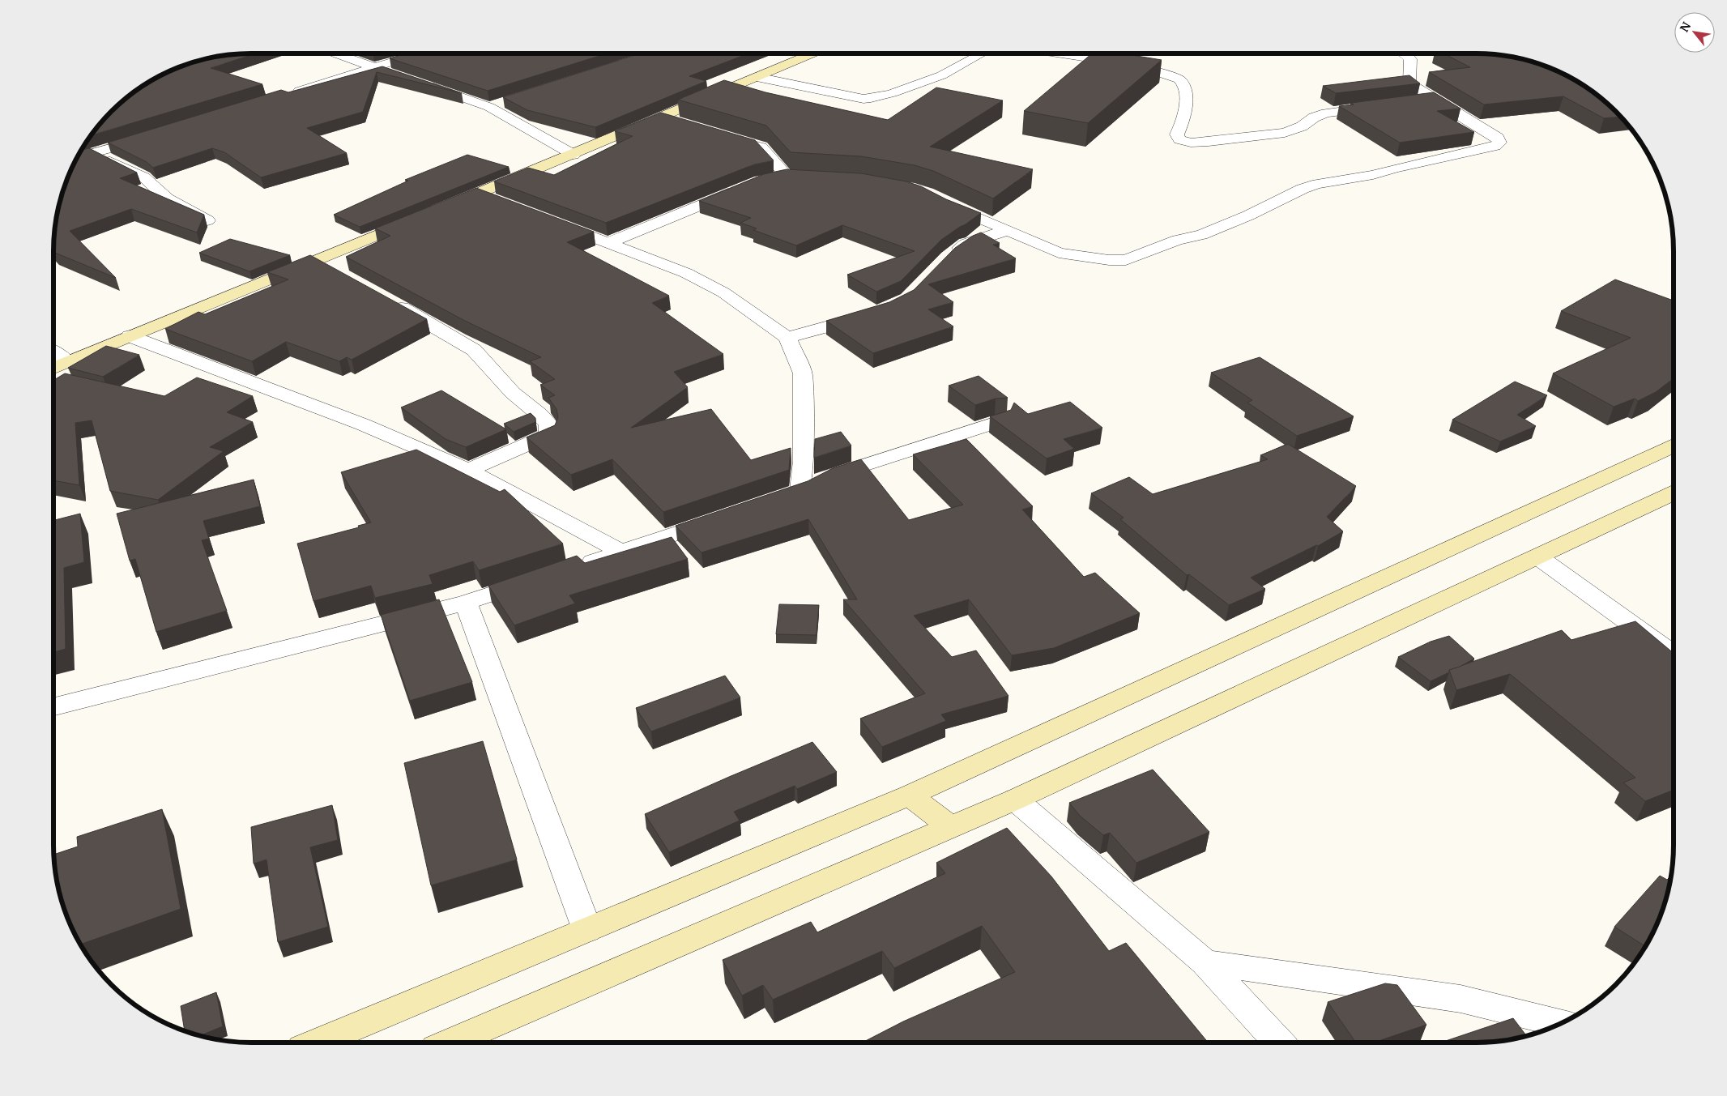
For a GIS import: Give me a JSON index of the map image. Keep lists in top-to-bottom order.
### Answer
{
  "north": "top left"
}
